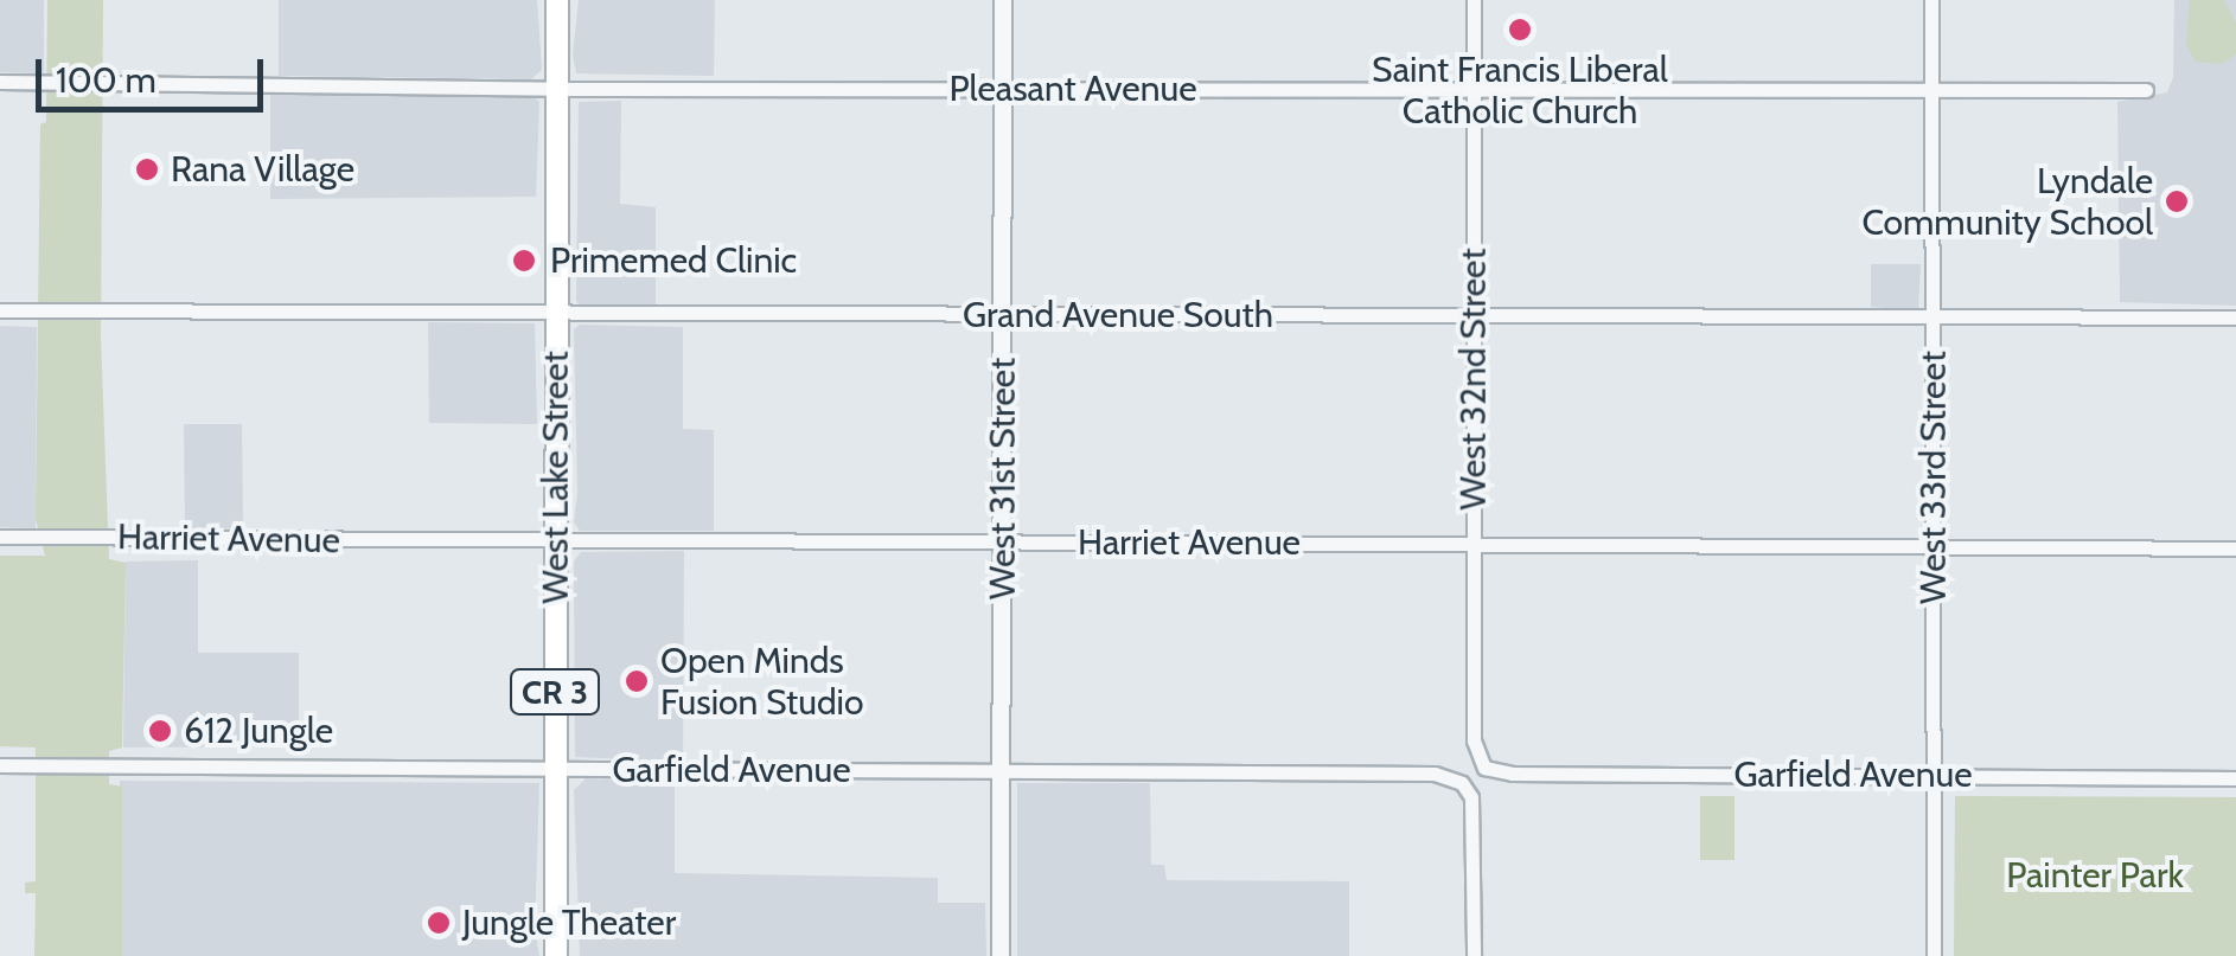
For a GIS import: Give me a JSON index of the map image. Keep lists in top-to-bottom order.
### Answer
{
  "streets": {
    "main road": ["West Lake Street", "CR 3"],
    "street": [
      "Pleasant Avenue",
      "Grand Avenue South",
      "West 32nd Street",
      "West 33rd Street",
      "West 31st Street",
      "Harriet Avenue",
      "Garfield Avenue"
    ]
  },
  "crossings": [
    ["Pleasant Avenue", "West 32nd Street"],
    ["Pleasant Avenue", "West Lake Street"],
    ["Pleasant Avenue", "West 33rd Street"],
    ["Pleasant Avenue", "West 31st Street"],
    ["Grand Avenue South", "West 32nd Street"],
    ["Grand Avenue South", "West Lake Street"],
    ["Grand Avenue South", "West 33rd Street"],
    ["Grand Avenue South", "West 31st Street"],
    ["West 32nd Street", "Harriet Avenue"],
    ["West 32nd Street", "Garfield Avenue"],
    ["West Lake Street", "Harriet Avenue"],
    ["West Lake Street", "Garfield Avenue"],
    ["West 33rd Street", "Harriet Avenue"],
    ["West 33rd Street", "Garfield Avenue"],
    ["West 31st Street", "Harriet Avenue"],
    ["West 31st Street", "Garfield Avenue"]
  ],
  "parks": ["Painter Park"],
  "places": [
    "Saint Francis Liberal Catholic Church",
    "Rana Village",
    "Lyndale Community School",
    "Primemed Clinic",
    "Open Minds Fusion Studio",
    "612 Jungle",
    "Jungle Theater"
  ],
  "scale_bar": "100 m"
}
